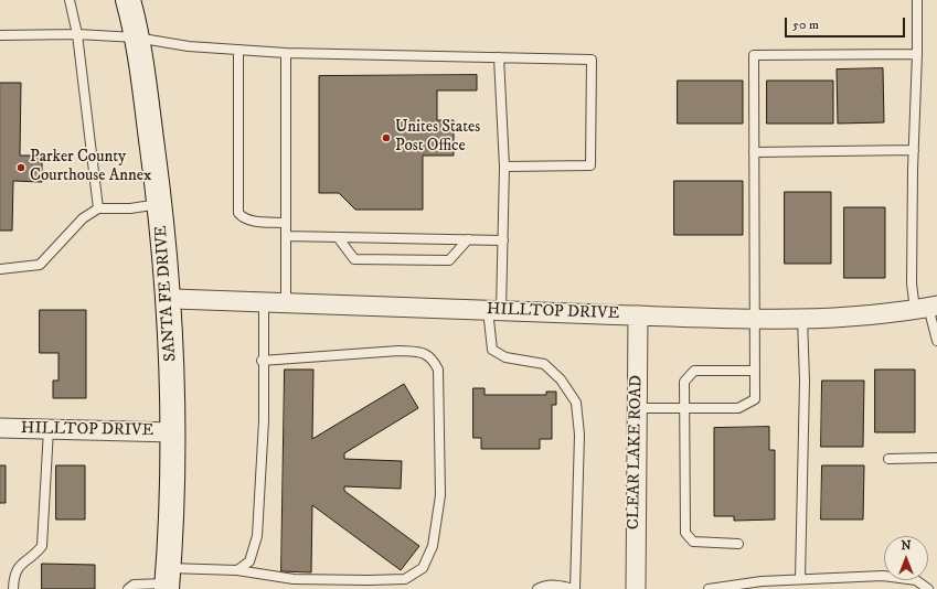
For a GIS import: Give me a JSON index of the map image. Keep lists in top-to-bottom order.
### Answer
{
  "streets": {
    "main road": ["SANTA FE DRIVE"],
    "street": ["HILLTOP DRIVE", "CLEAR LAKE ROAD"]
  },
  "crossings": [
    ["SANTA FE DRIVE", "HILLTOP DRIVE"],
    ["HILLTOP DRIVE", "CLEAR LAKE ROAD"]
  ],
  "places": ["Unites States Post Office", "Parker County Courthouse Annex"],
  "scale_bar": "50 m",
  "north": "top"
}
